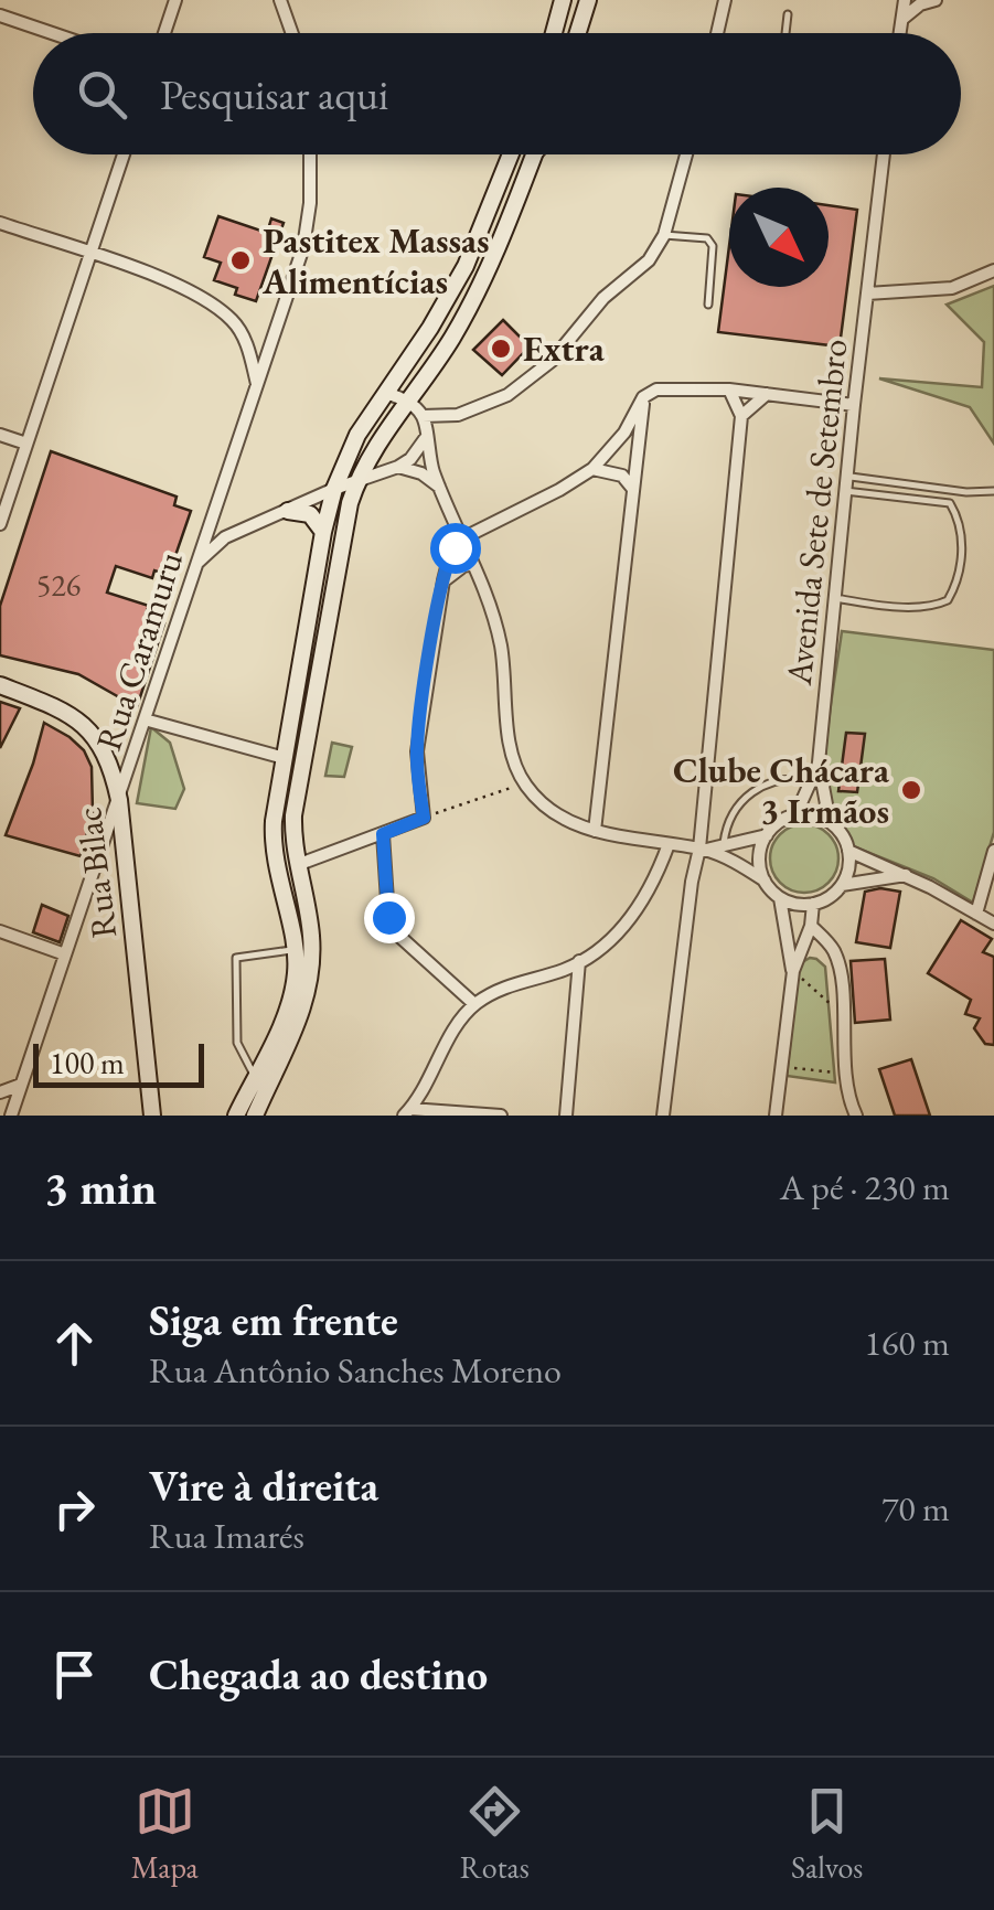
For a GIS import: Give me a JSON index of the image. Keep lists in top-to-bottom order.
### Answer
{
  "streets": {
    "main road": ["Rua Bilac"],
    "street": ["Avenida Sete de Setembro", "Rua Caramuru"]
  },
  "crossings": [
    ["Rua Caramuru", "Rua Bilac"]
  ],
  "places": ["Pastitex Massas Alimentícias", "Extra", "Clube Chácara 3 Irmãos"],
  "house_numbers": ["526"],
  "scale_bar": "100 m",
  "north": "bottom right",
  "page": {
    "search": "Pesquisar aqui",
    "scale": "100 m",
    "heading": ["3 min", "A pé · 230 m"],
    "list": [
      ["Siga em frente", "Rua Antônio Sanches Moreno", "160 m"],
      ["Vire à direita", "Rua Imarés", "70 m"],
      "Chegada ao destino"
    ],
    "nav": ["Mapa", "Rotas", "Salvos"]
  }
}
